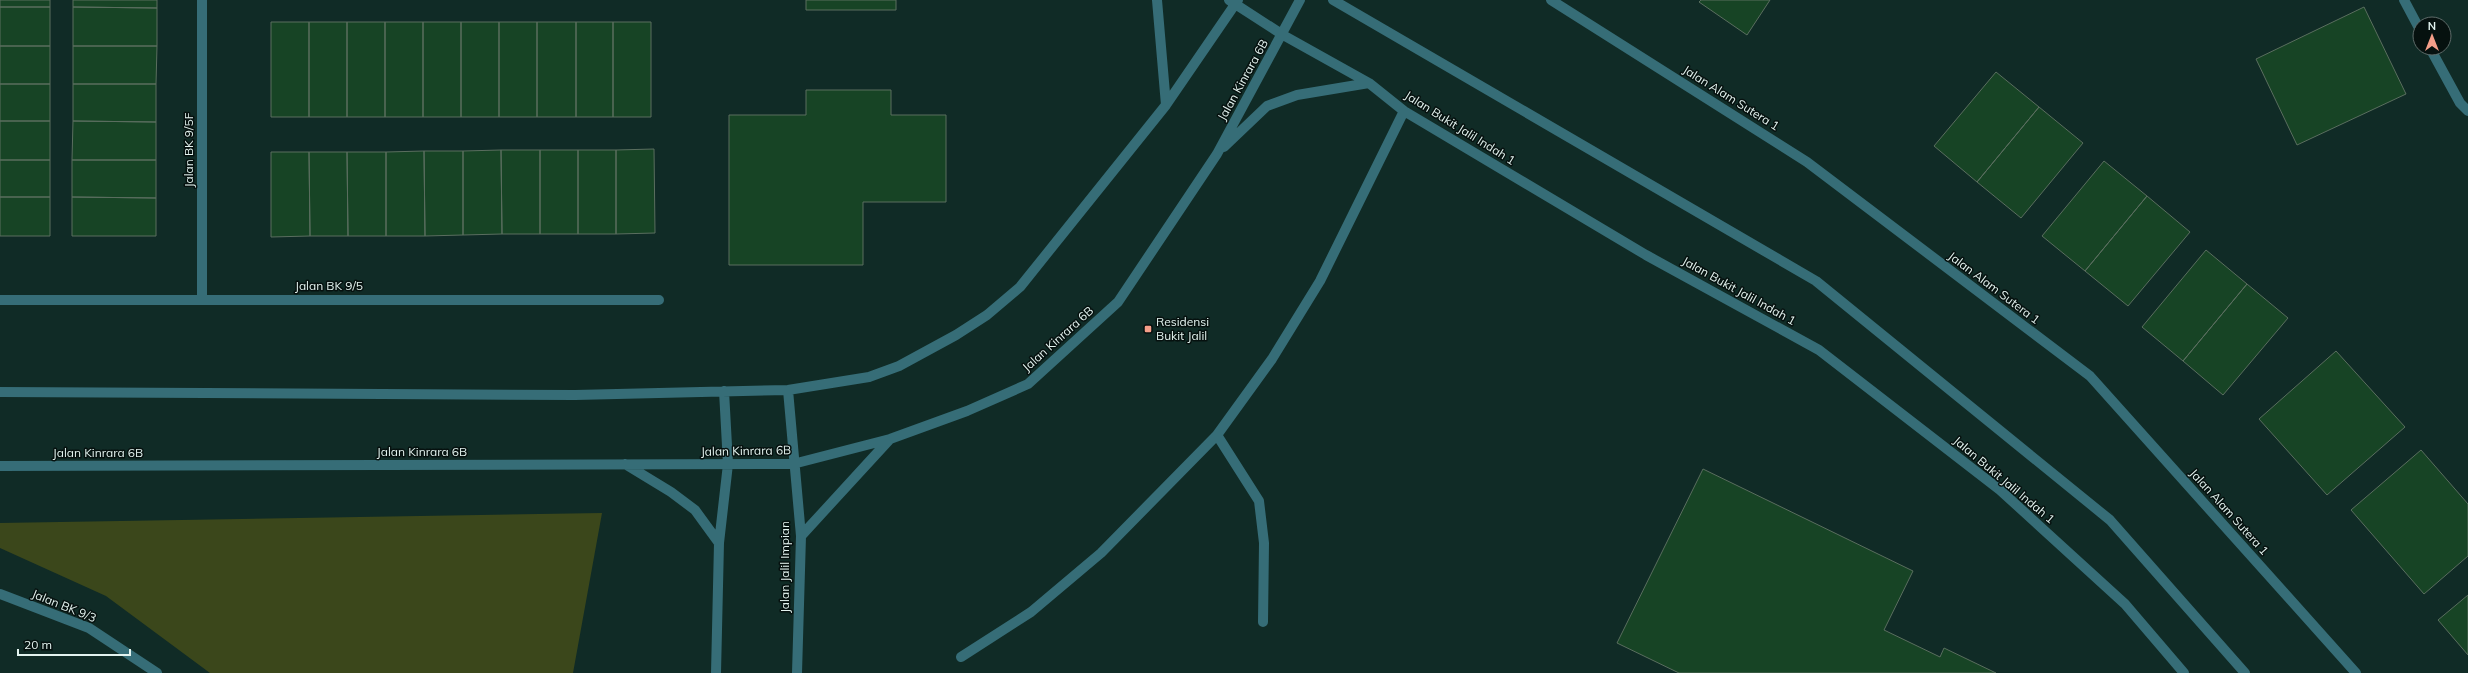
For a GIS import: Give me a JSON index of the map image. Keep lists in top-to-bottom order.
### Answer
{
  "streets": {
    "street": [
      "Jalan Kinrara 6B",
      "Jalan Alam Sutera 1",
      "Jalan Bukit Jalil Indah 1",
      "Jalan BK 9/5F",
      "Jalan BK 9/5",
      "Jalan Jalil Impian",
      "Jalan BK 9/3"
    ]
  },
  "crossings": [
    ["Jalan Kinrara 6B", "Jalan Bukit Jalil Indah 1"],
    ["Jalan Kinrara 6B", "Jalan Jalil Impian"],
    ["Jalan BK 9/5F", "Jalan BK 9/5"]
  ],
  "places": {
    "transit": ["Residensi Bukit Jalil"]
  },
  "scale_bar": "20 m",
  "north": "top"
}
